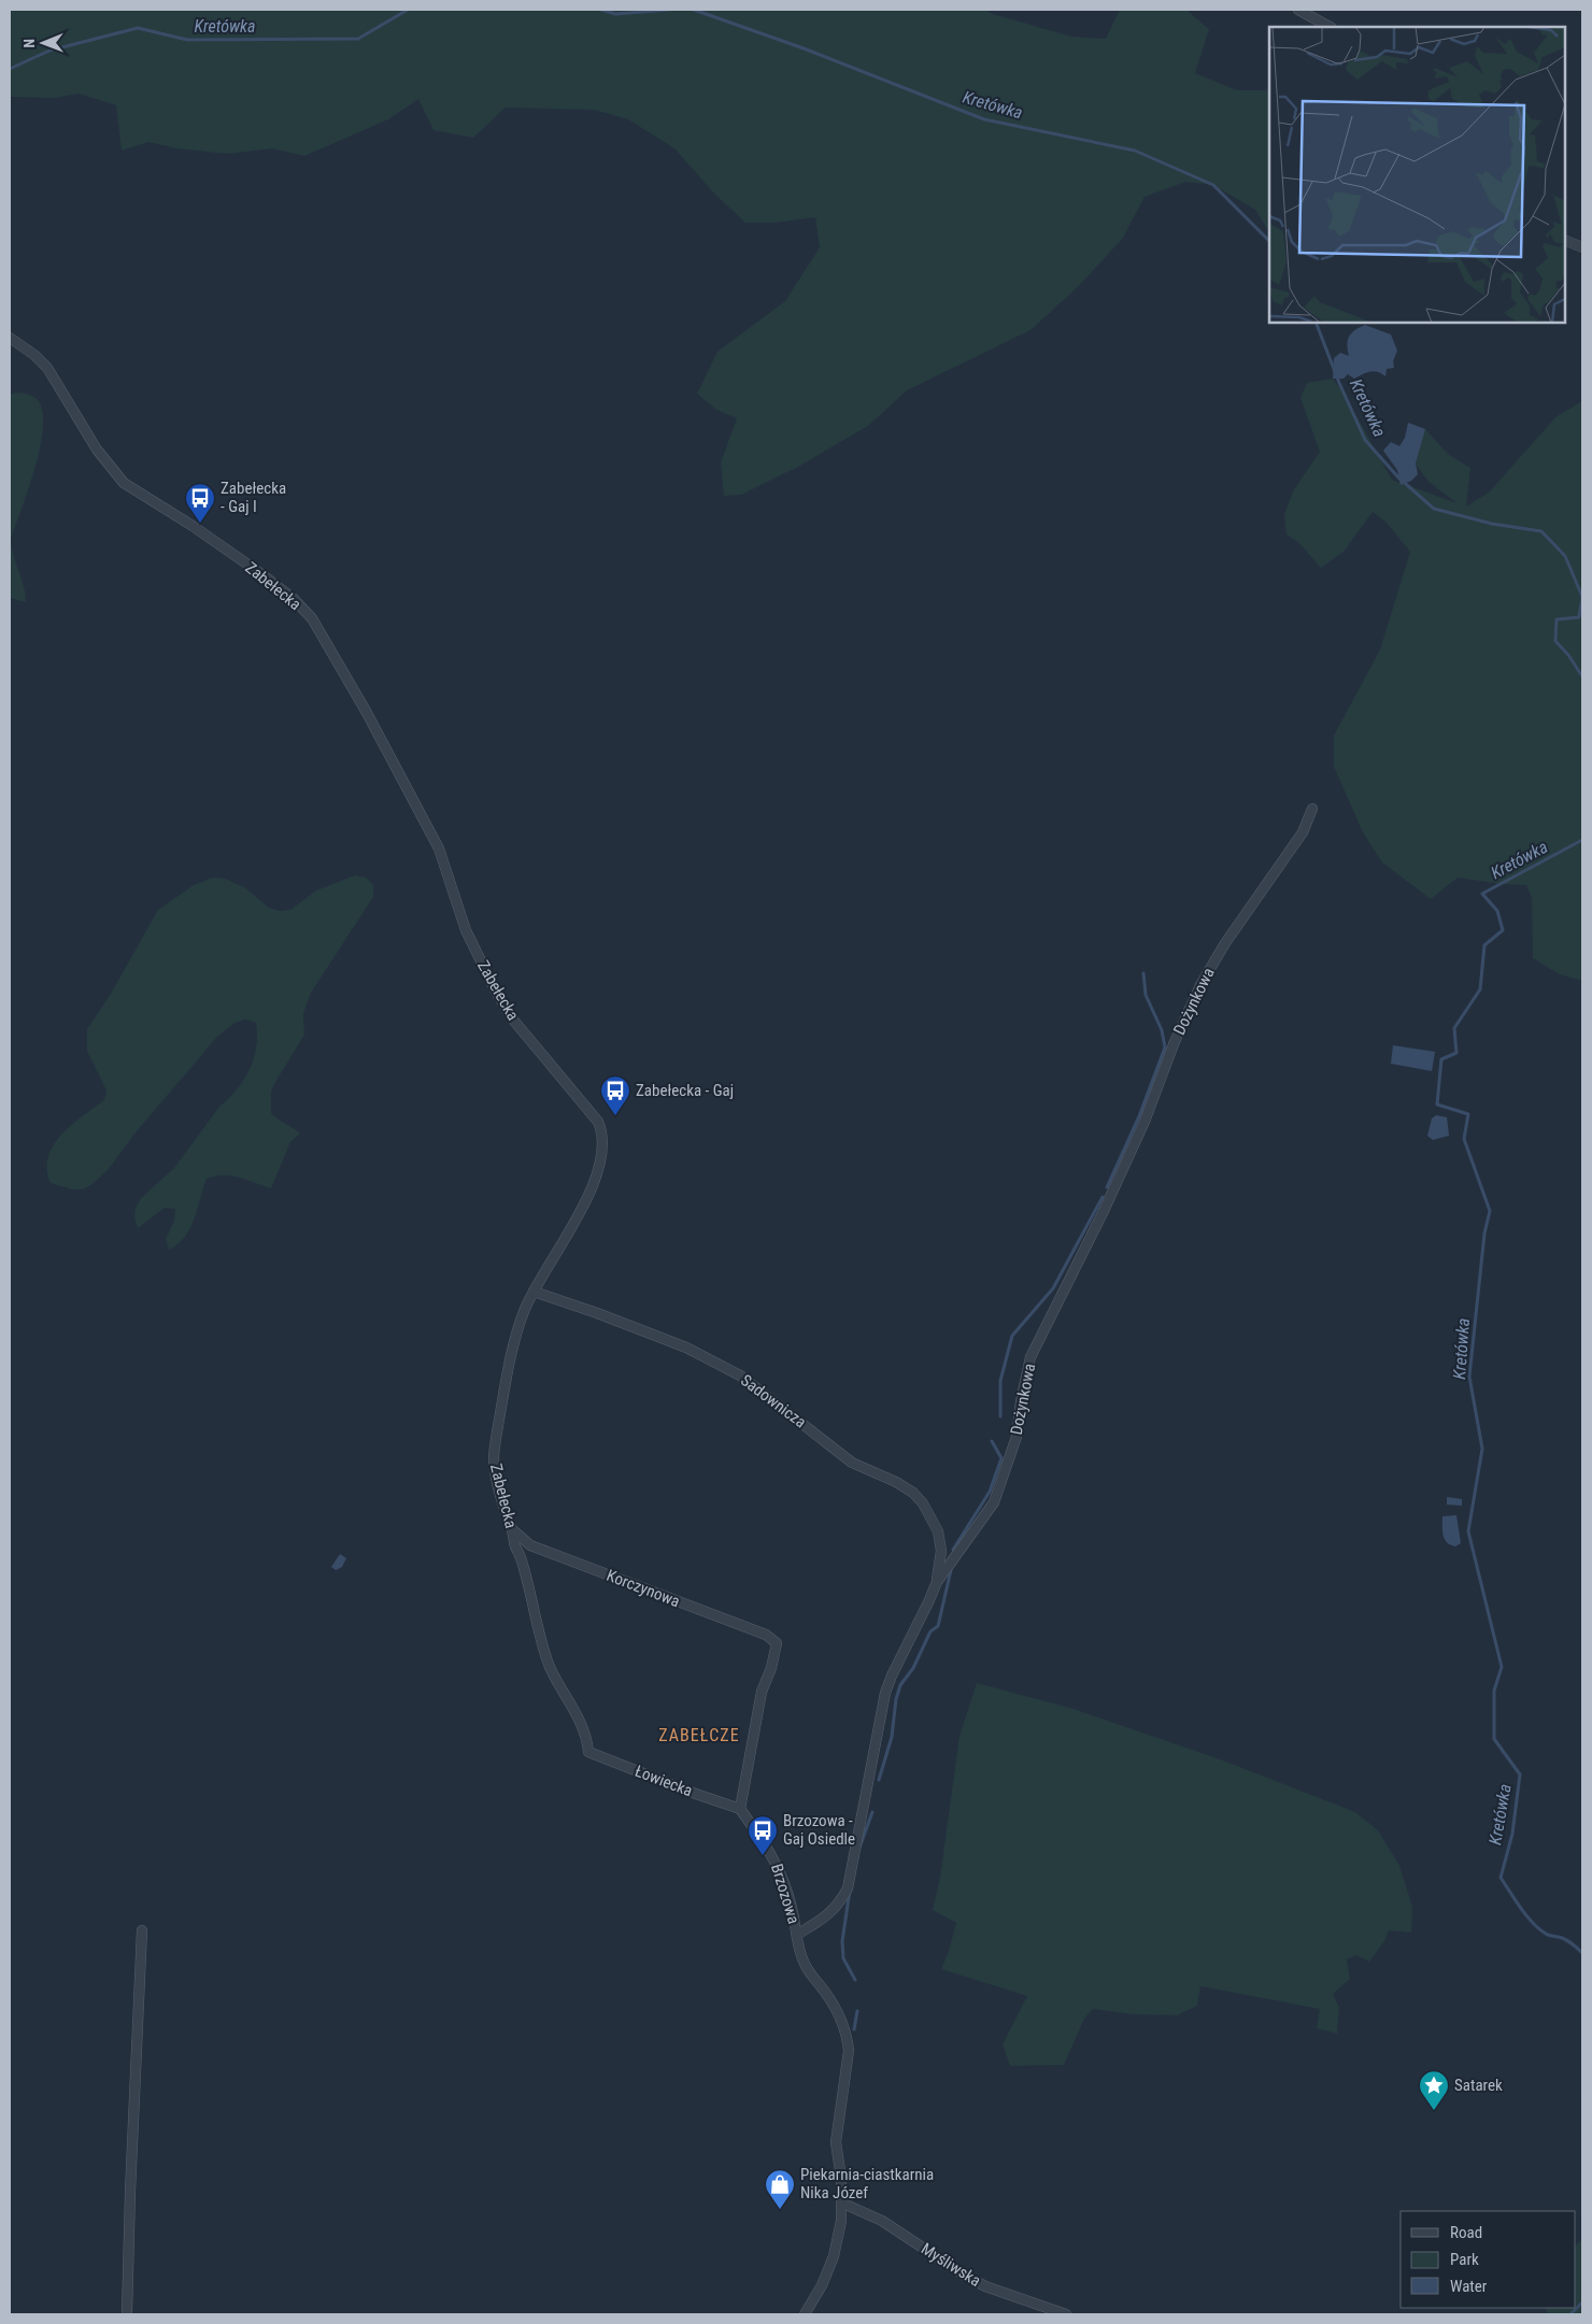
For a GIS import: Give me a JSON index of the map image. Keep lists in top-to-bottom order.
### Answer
{
  "streets": {
    "street": [
      "Zabełecka",
      "Dożynkowa",
      "Sadownicza",
      "Korczynowa",
      "Łowiecka",
      "Brzozowa",
      "Myśliwska"
    ]
  },
  "crossings": [
    ["Zabełecka", "Sadownicza"],
    ["Zabełecka", "Korczynowa"],
    ["Zabełecka", "Łowiecka"],
    ["Dożynkowa", "Sadownicza"],
    ["Dożynkowa", "Brzozowa"],
    ["Korczynowa", "Łowiecka"],
    ["Korczynowa", "Brzozowa"],
    ["Łowiecka", "Brzozowa"],
    ["Brzozowa", "Myśliwska"]
  ],
  "districts": ["ZABEŁCZE"],
  "water": ["Kretówka"],
  "places": {
    "bus stop": ["Zabełecka - Gaj I", "Zabełecka - Gaj", "Brzozowa - Gaj Osiedle"],
    "place": ["Satarek"],
    "shop": ["Piekarnia-ciastkarnia Nika Józef"]
  },
  "legend": ["Road", "Park", "Water"],
  "north": "left"
}
